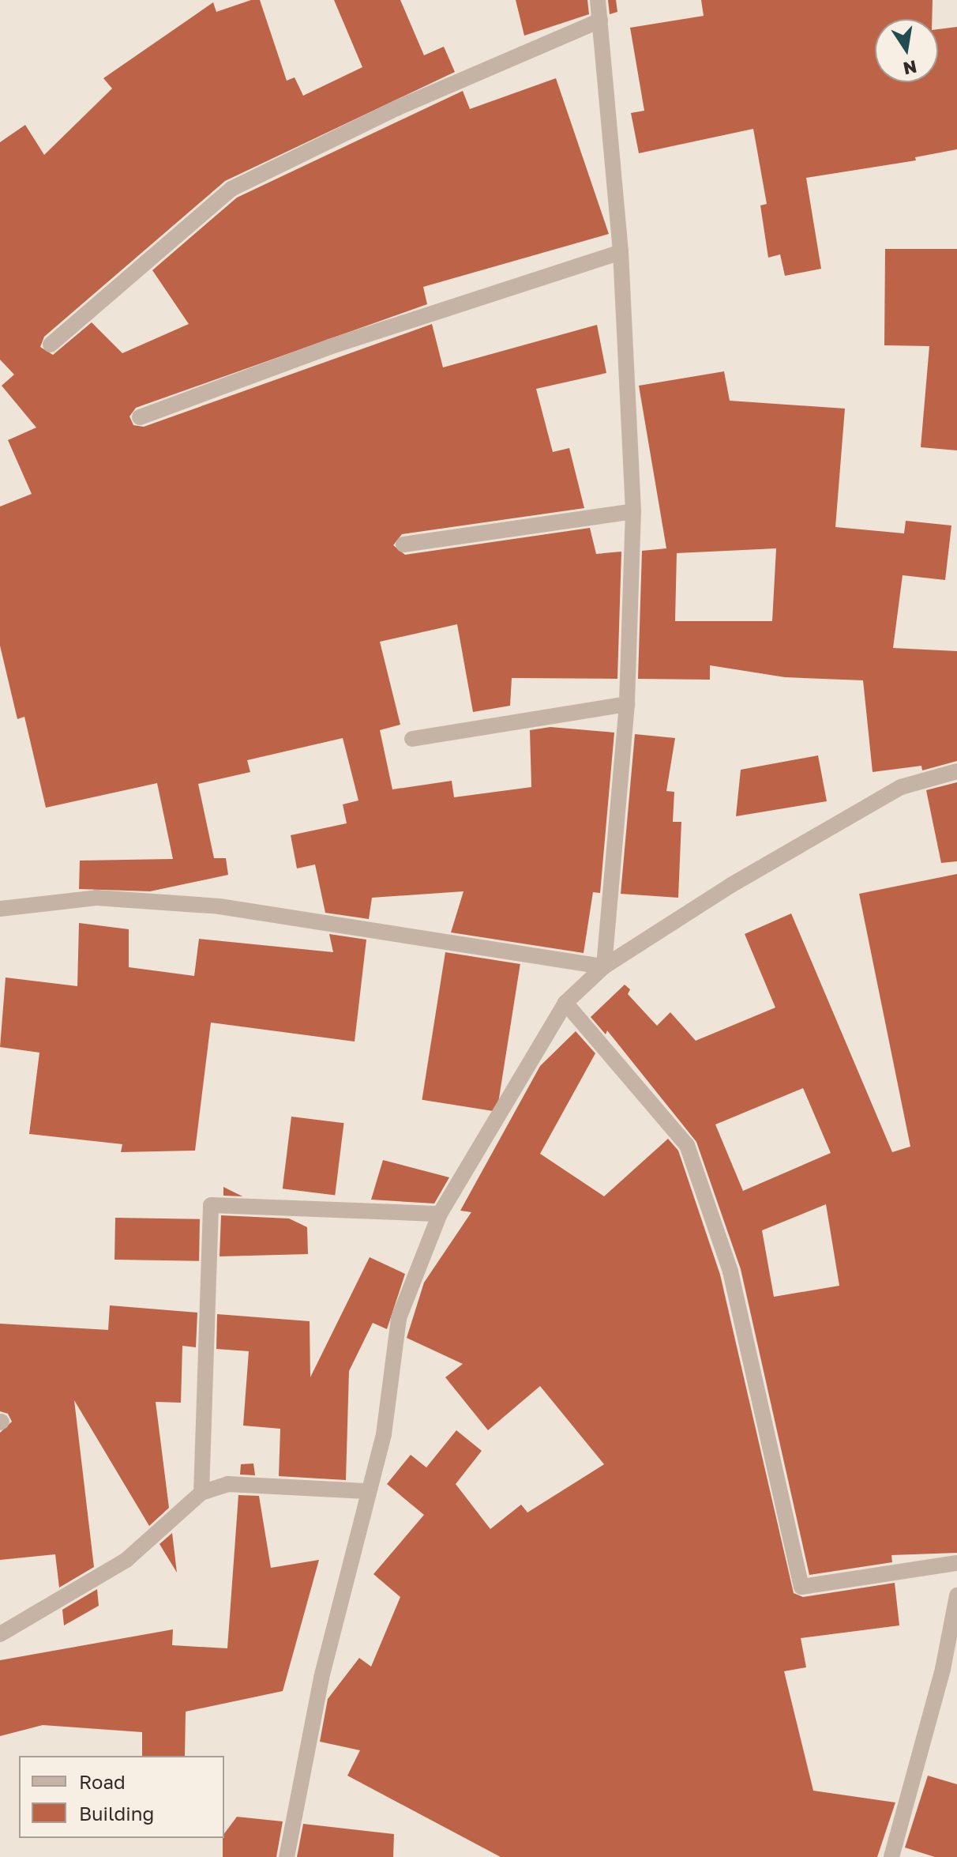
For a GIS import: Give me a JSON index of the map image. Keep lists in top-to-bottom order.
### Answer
{
  "legend": ["Road", "Building"],
  "north": "bottom"
}
